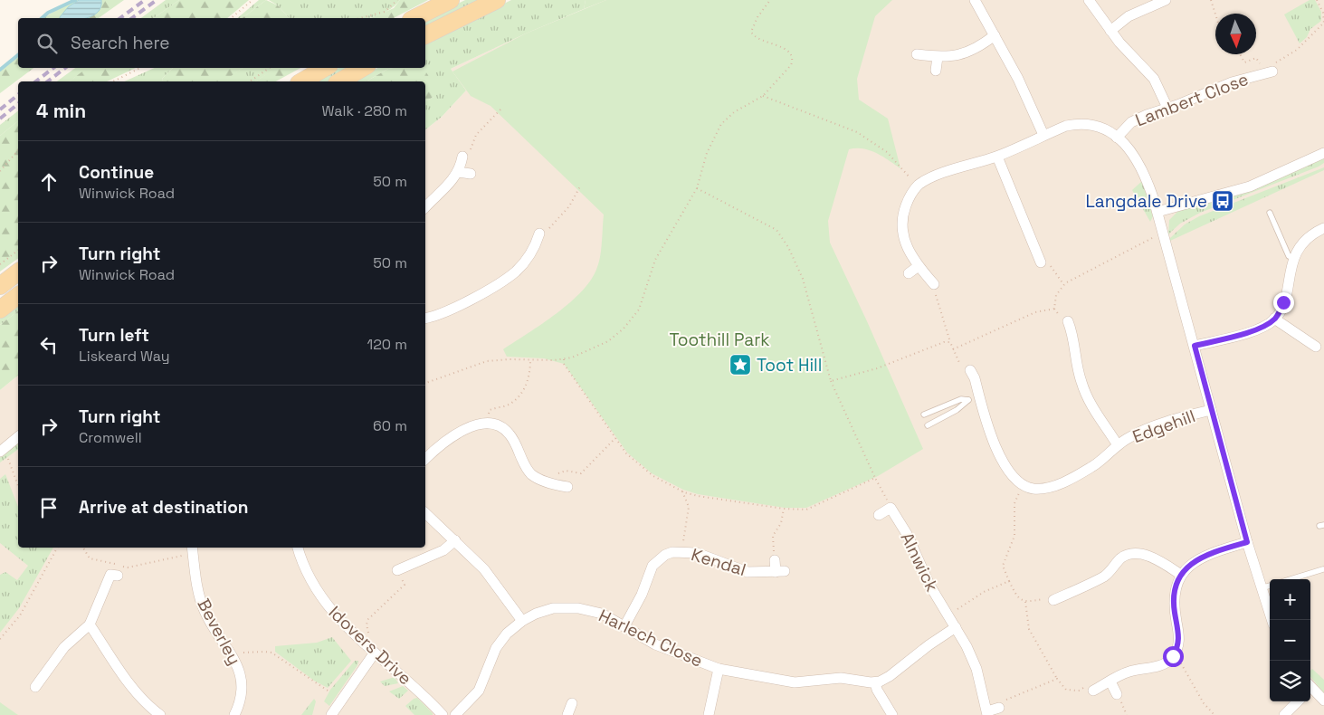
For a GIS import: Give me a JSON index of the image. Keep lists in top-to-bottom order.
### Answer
{
  "streets": {
    "street": [
      "Lambert Close",
      "Edgehill",
      "Kendal",
      "Alnwick",
      "Beverley",
      "Harlech Close",
      "Idovers Drive"
    ]
  },
  "crossings": [
    ["Kendal", "Harlech Close"]
  ],
  "parks": ["Toothill Park"],
  "places": {
    "bus stop": ["Langdale Drive"],
    "place": ["Toot Hill"]
  },
  "north": "bottom",
  "page": {
    "search": "Search here",
    "heading": ["4 min", "Walk · 280 m"],
    "list": [
      ["Continue", "Winwick Road", "50 m"],
      ["Turn right", "Winwick Road", "50 m"],
      ["Turn left", "Liskeard Way", "120 m"],
      ["Turn right", "Cromwell", "60 m"],
      "Arrive at destination"
    ],
    "map_buttons": ["+", "−"]
  }
}
